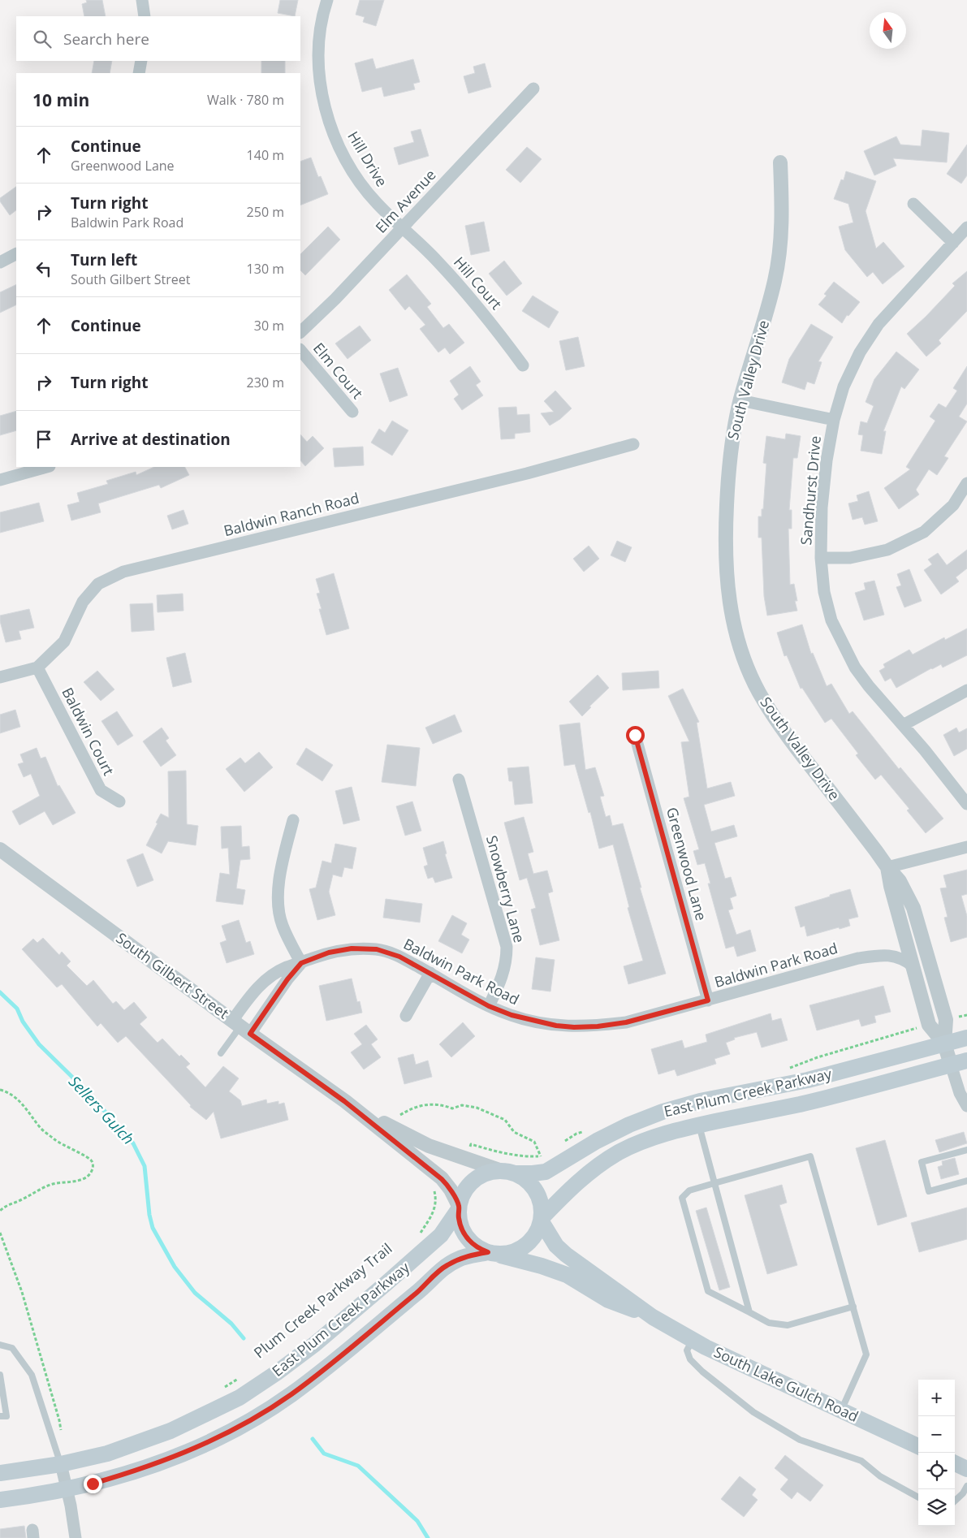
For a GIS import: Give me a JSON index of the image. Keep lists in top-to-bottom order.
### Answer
{
  "streets": {
    "main road": ["East Plum Creek Parkway", "South Lake Gulch Road"],
    "street": [
      "Hill Drive",
      "Elm Avenue",
      "Hill Court",
      "Elm Court",
      "South Valley Drive",
      "Sandhurst Drive",
      "Baldwin Ranch Road",
      "Baldwin Court",
      "Greenwood Lane",
      "Snowberry Lane",
      "Baldwin Park Road",
      "South Gilbert Street"
    ]
  },
  "crossings": [
    ["Hill Drive", "Elm Avenue"],
    ["Hill Drive", "Hill Court"],
    ["Elm Avenue", "Hill Court"],
    ["South Valley Drive", "Baldwin Park Road"],
    ["South Valley Drive", "East Plum Creek Parkway"],
    ["Baldwin Ranch Road", "Baldwin Court"],
    ["Greenwood Lane", "Baldwin Park Road"],
    ["Snowberry Lane", "Baldwin Park Road"],
    ["Baldwin Park Road", "South Gilbert Street"],
    ["South Gilbert Street", "East Plum Creek Parkway"],
    ["South Gilbert Street", "South Lake Gulch Road"],
    ["East Plum Creek Parkway", "South Lake Gulch Road"]
  ],
  "water": ["Sellers Gulch"],
  "north": "top",
  "page": {
    "search": "Search here",
    "heading": ["10 min", "Walk · 780 m"],
    "list": [
      ["Continue", "Greenwood Lane", "140 m"],
      ["Turn right", "Baldwin Park Road", "250 m"],
      ["Turn left", "South Gilbert Street", "130 m"],
      ["Continue", "30 m"],
      ["Turn right", "230 m"],
      "Arrive at destination"
    ],
    "map_buttons": ["+", "−"]
  }
}
